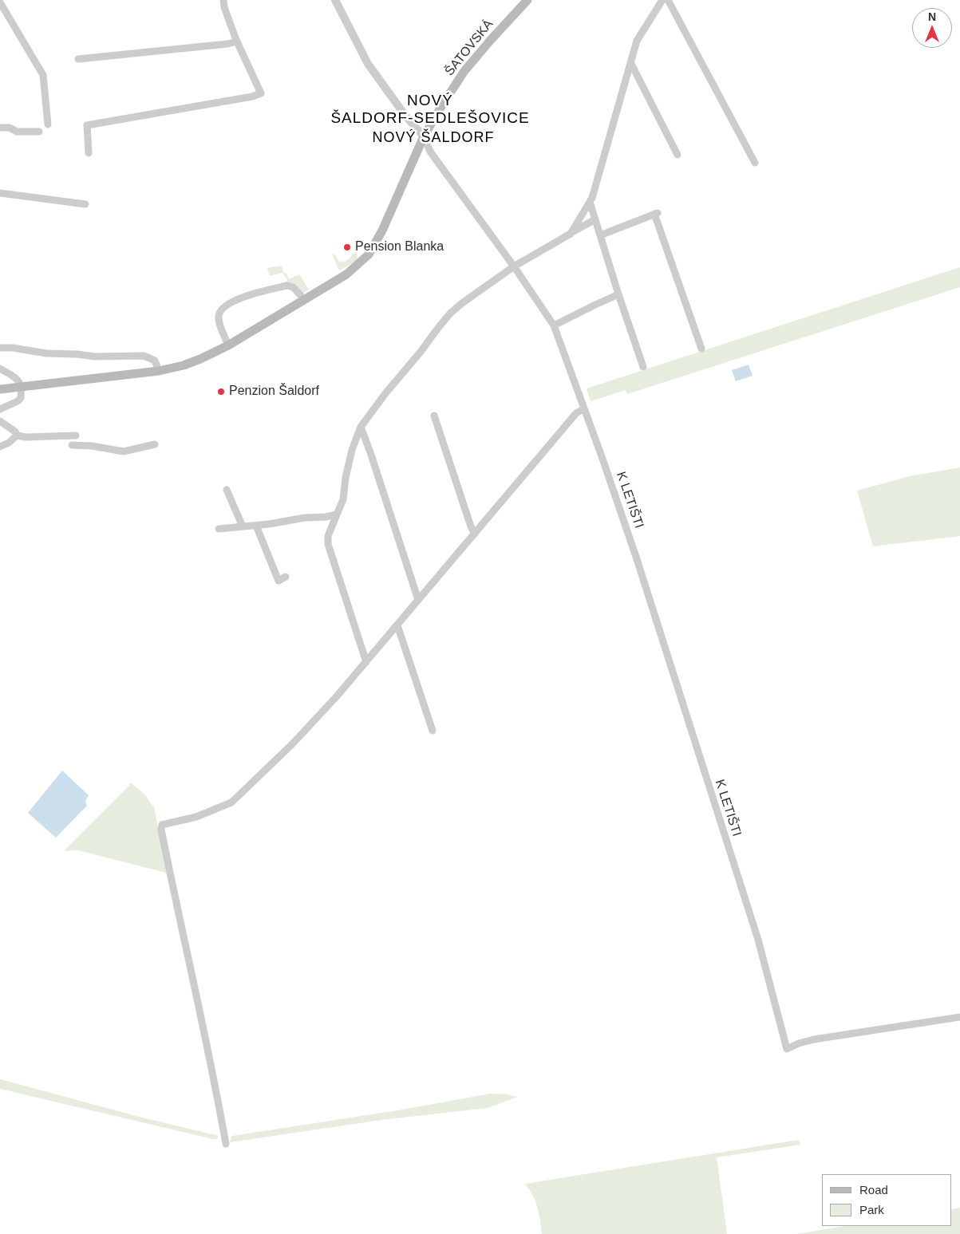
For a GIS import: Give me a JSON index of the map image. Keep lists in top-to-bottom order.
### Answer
{
  "streets": {
    "main road": ["ŠATOVSKÁ"],
    "street": ["K LETIŠTI"]
  },
  "districts": ["NOVÝ ŠALDORF-SEDLEŠOVICE", "NOVÝ ŠALDORF"],
  "places": ["Pension Blanka", "Penzion Šaldorf"],
  "legend": ["Road", "Park"],
  "north": "top"
}
